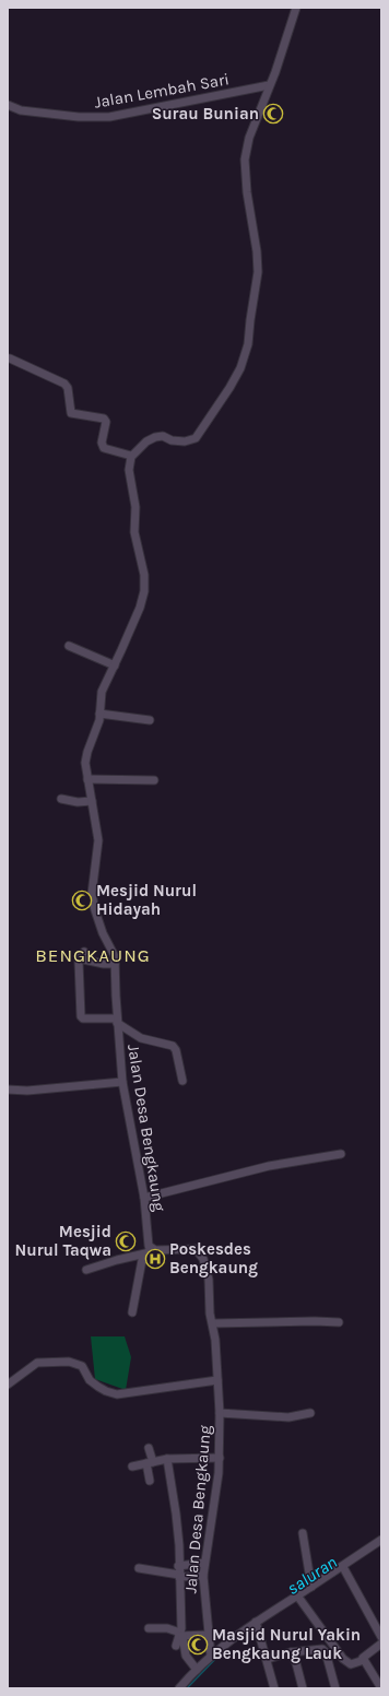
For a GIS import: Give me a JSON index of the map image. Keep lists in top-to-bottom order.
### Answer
{
  "streets": {
    "street": ["Jalan Lembah Sari", "Jalan Desa Bengkaung"]
  },
  "districts": ["BENGKAUNG"],
  "water": ["saluran"],
  "places": {
    "mosque": [
      "Surau Bunian",
      "Mesjid Nurul Hidayah",
      "Mesjid Nurul Taqwa",
      "Masjid Nurul Yakin Bengkaung Lauk"
    ],
    "hospital": ["Poskesdes Bengkaung"]
  }
}
